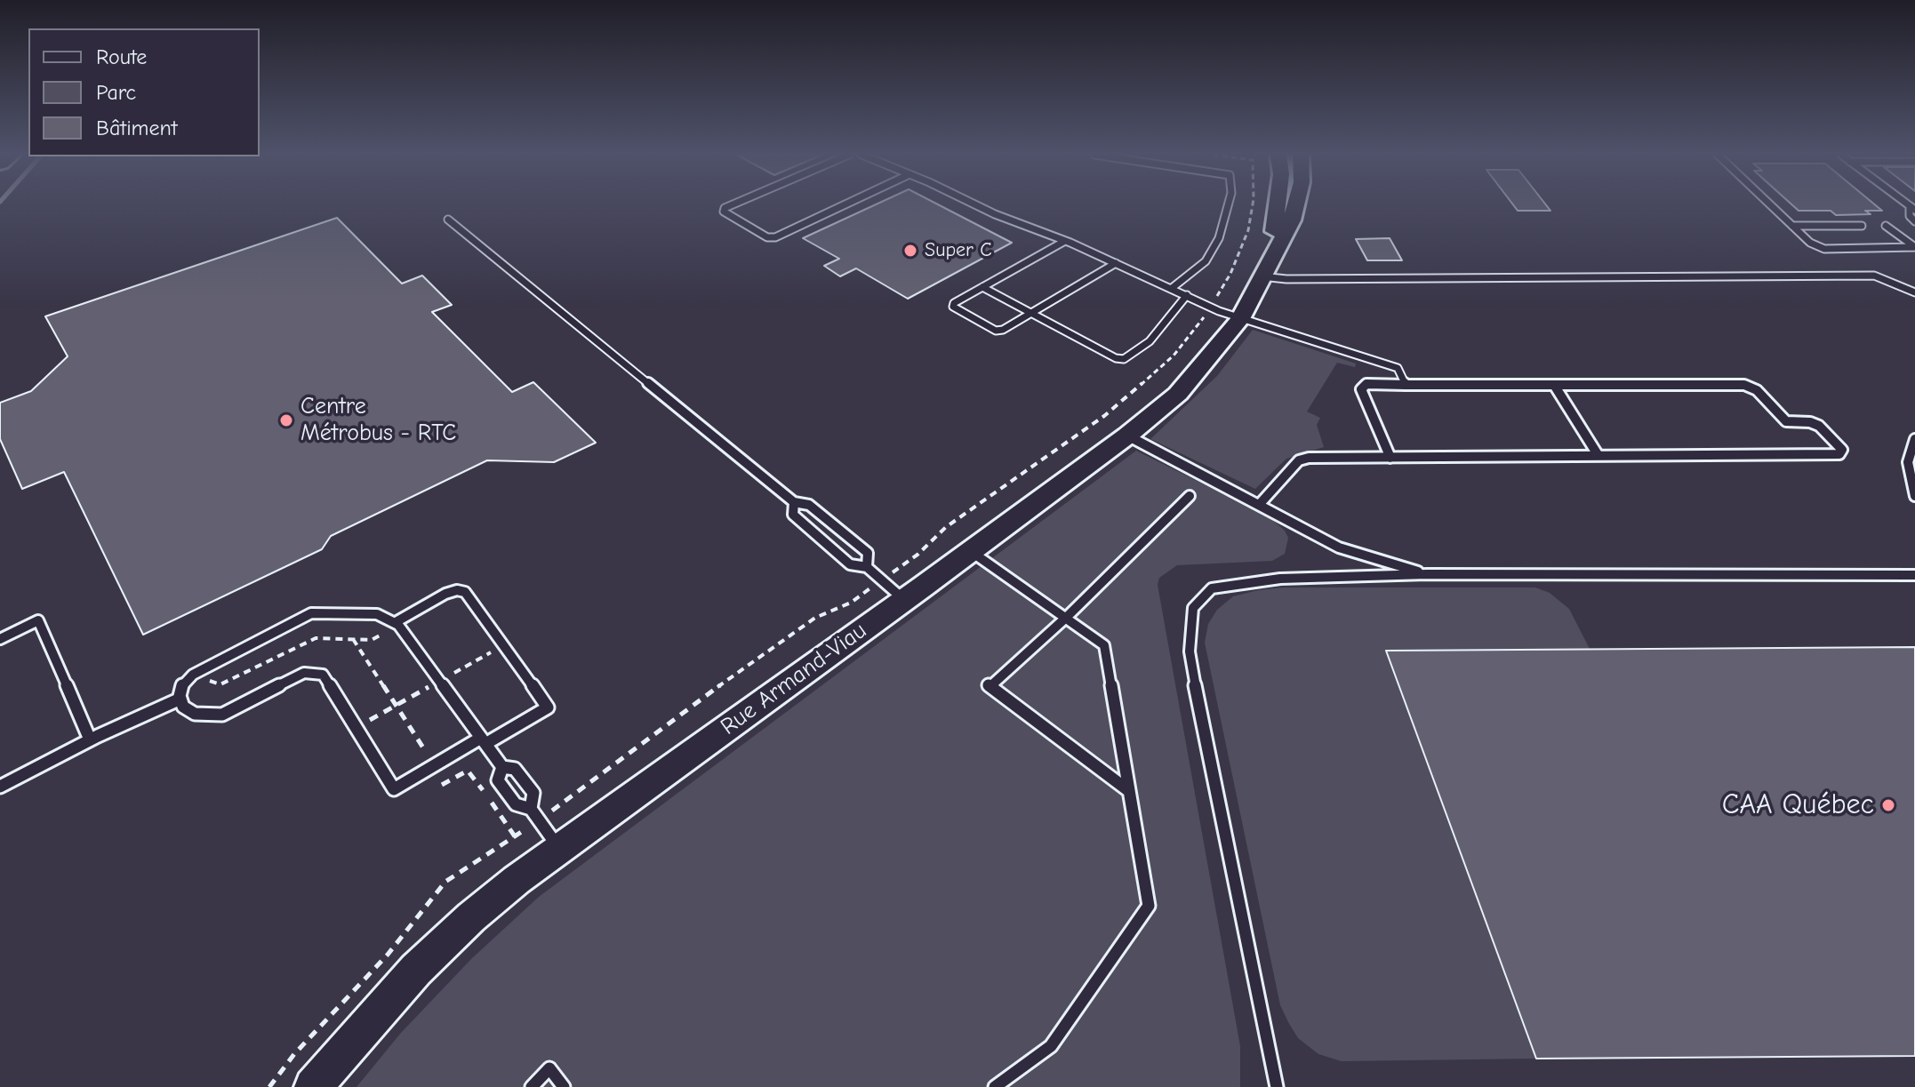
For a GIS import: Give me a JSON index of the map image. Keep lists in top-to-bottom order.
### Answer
{
  "streets": {
    "street": ["Rue Armand-Viau"]
  },
  "places": ["Super C", "Centre Métrobus - RTC", "CAA Québec"],
  "legend": ["Route", "Parc", "Bâtiment"]
}
